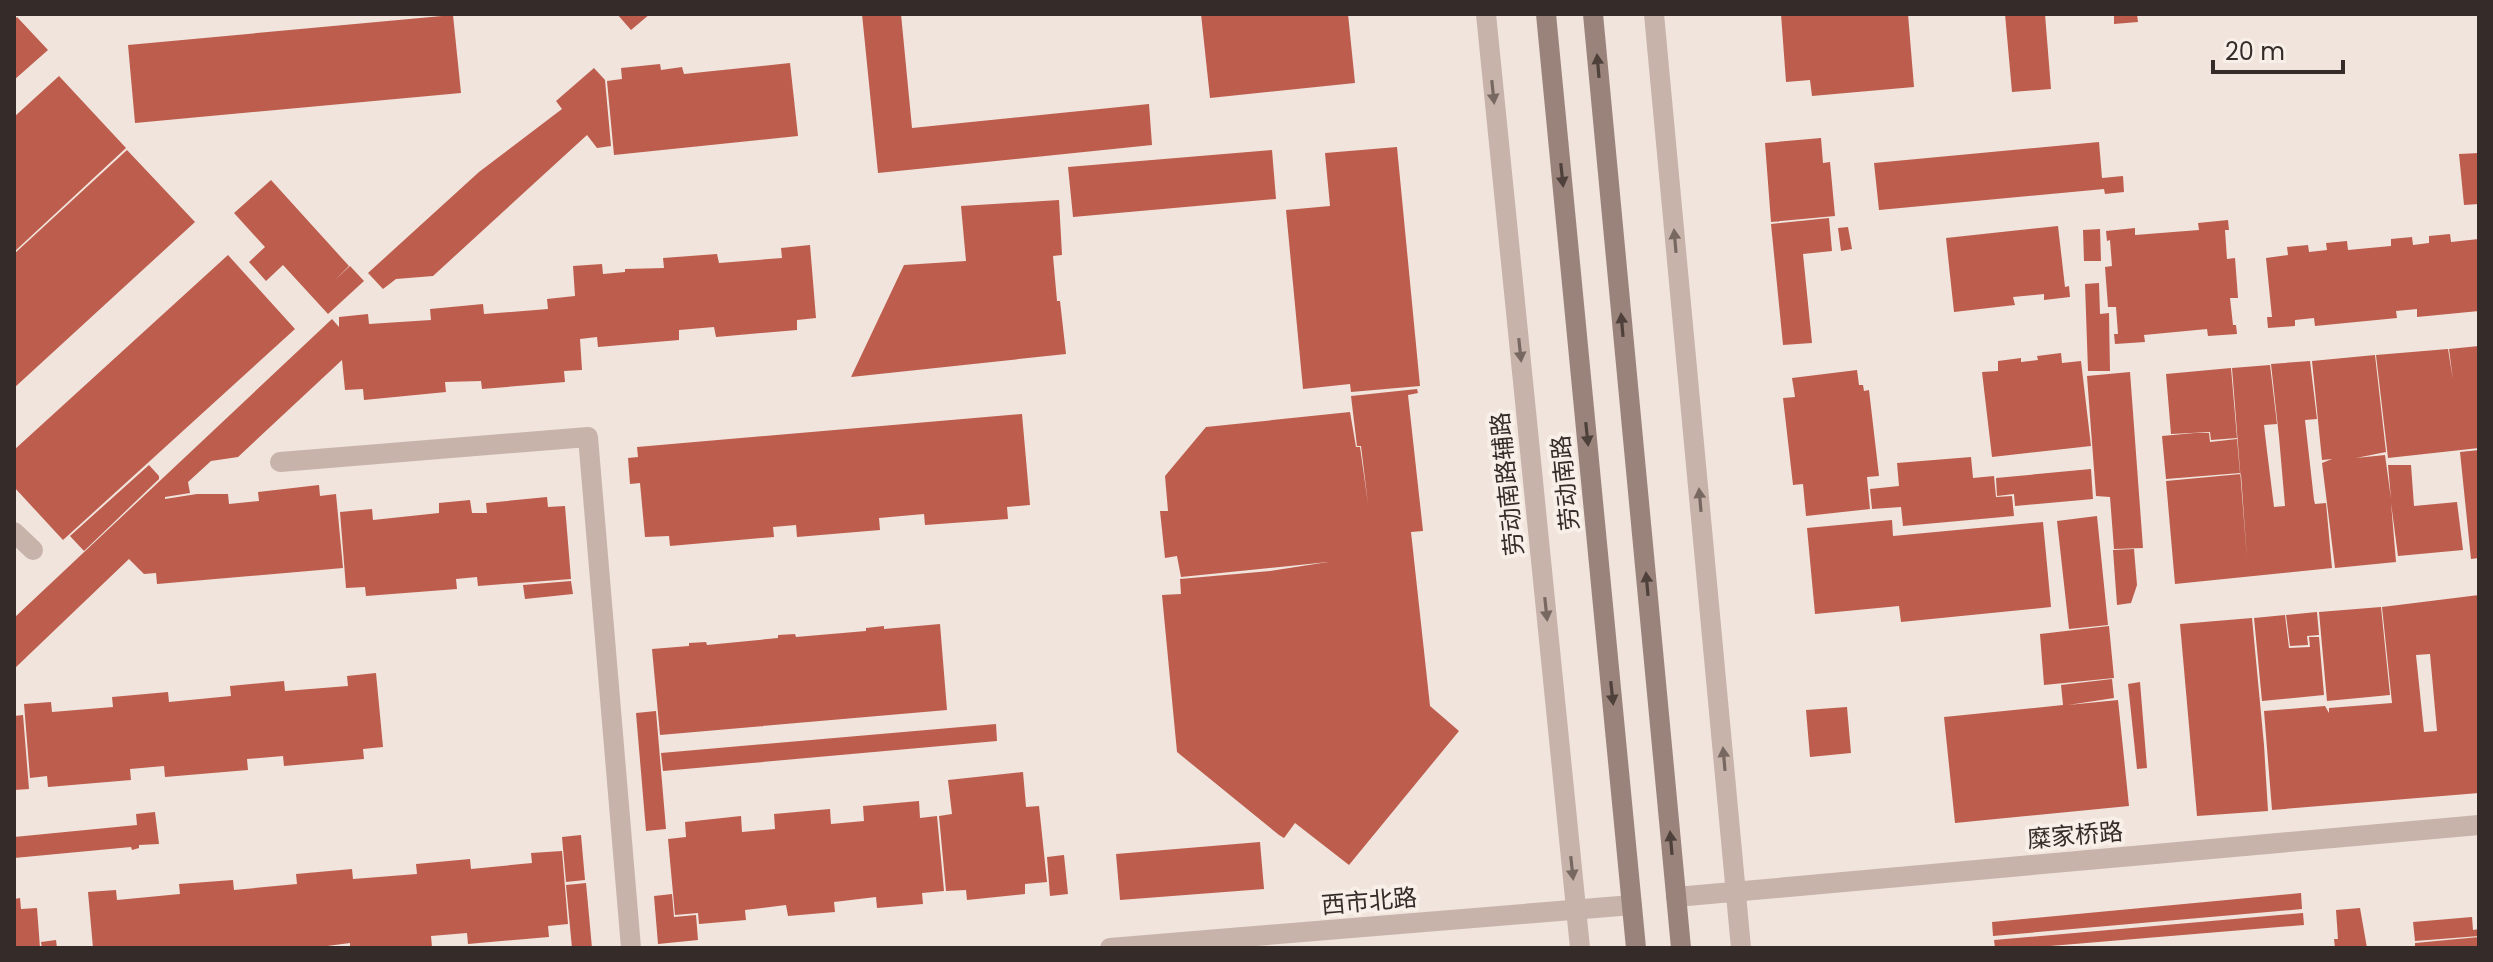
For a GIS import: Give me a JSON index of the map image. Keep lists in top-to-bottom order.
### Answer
{
  "streets": {
    "main road": ["劳动南路"],
    "street": ["劳动南路辅路", "糜家桥路", "西市北路"]
  },
  "crossings": [
    ["劳动南路", "西市北路"],
    ["劳动南路辅路", "西市北路"]
  ],
  "scale_bar": "20 m"
}
